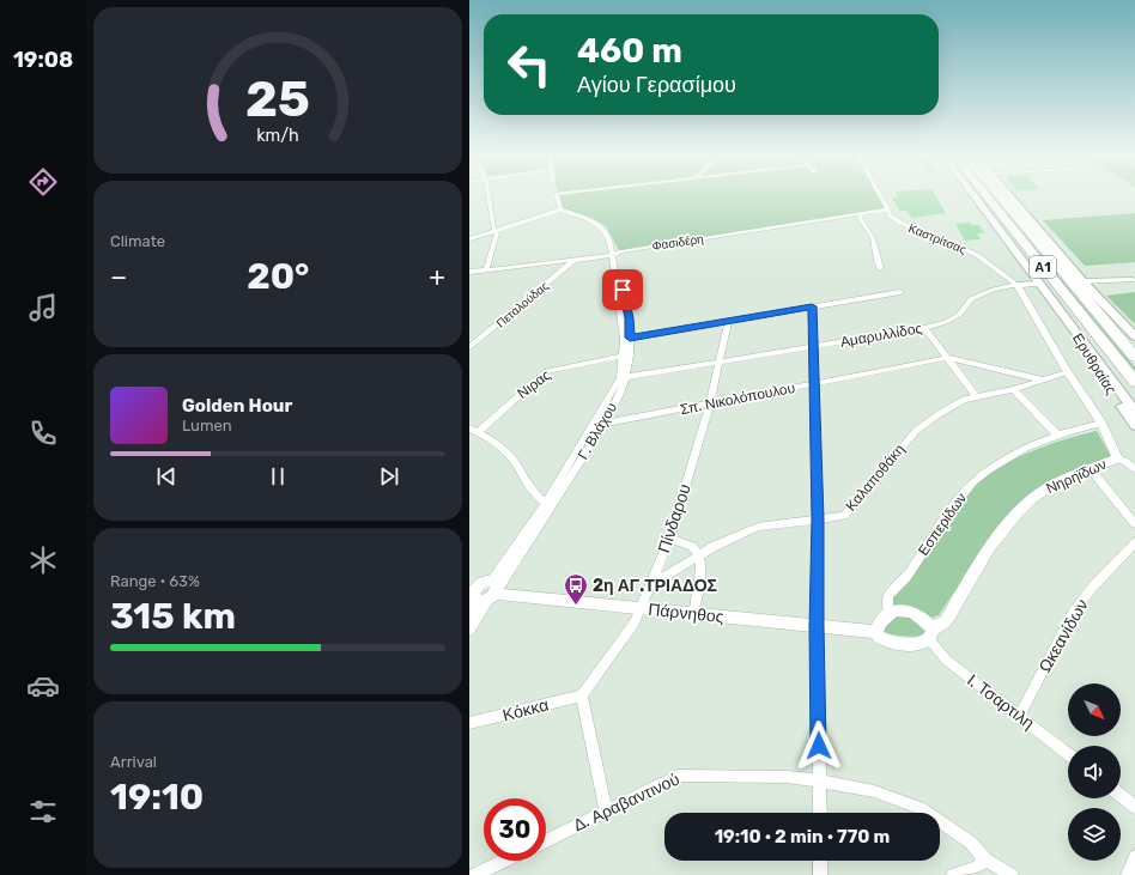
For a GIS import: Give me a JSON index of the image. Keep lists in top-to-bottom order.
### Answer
{
  "streets": {
    "highway": ["Α1"],
    "main road": ["Ερυθραίας"],
    "street": [
      "Καστρίτσας",
      "Φασιδέρη",
      "Πεταλούδας",
      "Αμαρυλλίδος",
      "Νιρας",
      "Σπ. Νικολόπουλου",
      "Γ. Βλάχου",
      "Νηρηϊδων",
      "Καλαποθάκη",
      "Πίνδαρου",
      "Εσπερίδων",
      "Πάρνηθος",
      "Ωκεανίδων",
      "Ι. Τσαρτιλη",
      "Κόκκα",
      "Δ. Αραβαντινού"
    ]
  },
  "crossings": [
    ["Καστρίτσας", "Φασιδέρη"],
    ["Καστρίτσας", "Αμαρυλλίδος"],
    ["Καστρίτσας", "Νηρηϊδων"],
    ["Φασιδέρη", "Πεταλούδας"],
    ["Φασιδέρη", "Γ. Βλάχου"],
    ["Αμαρυλλίδος", "Γ. Βλάχου"],
    ["Αμαρυλλίδος", "Νηρηϊδων"],
    ["Αμαρυλλίδος", "Πίνδαρου"],
    ["Νιρας", "Γ. Βλάχου"],
    ["Σπ. Νικολόπουλου", "Γ. Βλάχου"],
    ["Σπ. Νικολόπουλου", "Καλαποθάκη"],
    ["Σπ. Νικολόπουλου", "Πίνδαρου"],
    ["Γ. Βλάχου", "Πάρνηθος"],
    ["Νηρηϊδων", "Καλαποθάκη"],
    ["Νηρηϊδων", "Εσπερίδων"],
    ["Νηρηϊδων", "Πάρνηθος"],
    ["Νηρηϊδων", "Ι. Τσαρτιλη"],
    ["Καλαποθάκη", "Πίνδαρου"],
    ["Πίνδαρου", "Πάρνηθος"],
    ["Πίνδαρου", "Κόκκα"],
    ["Εσπερίδων", "Πάρνηθος"],
    ["Εσπερίδων", "Ι. Τσαρτιλη"],
    ["Πάρνηθος", "Ι. Τσαρτιλη"],
    ["Ωκεανίδων", "Ι. Τσαρτιλη"]
  ],
  "places": {
    "bus stop": ["2η ΑΓ.ΤΡΙΑΔΟΣ"]
  },
  "north": "bottom right",
  "page": {
    "tabs": "19:08",
    "turn": ["460 m", "Αγίου Γερασίμου"],
    "tile": [
      "Climate",
      ["Range · 63%", "315 km"],
      ["Arrival", "19:10"]
    ],
    "heat": ["−", "20°", "+"],
    "song": ["Golden Hour", "Lumen"],
    "limit": "30",
    "trip": "19:10 · 2 min · 770 m",
    "gauge": ["25", "km/h"]
  }
}
